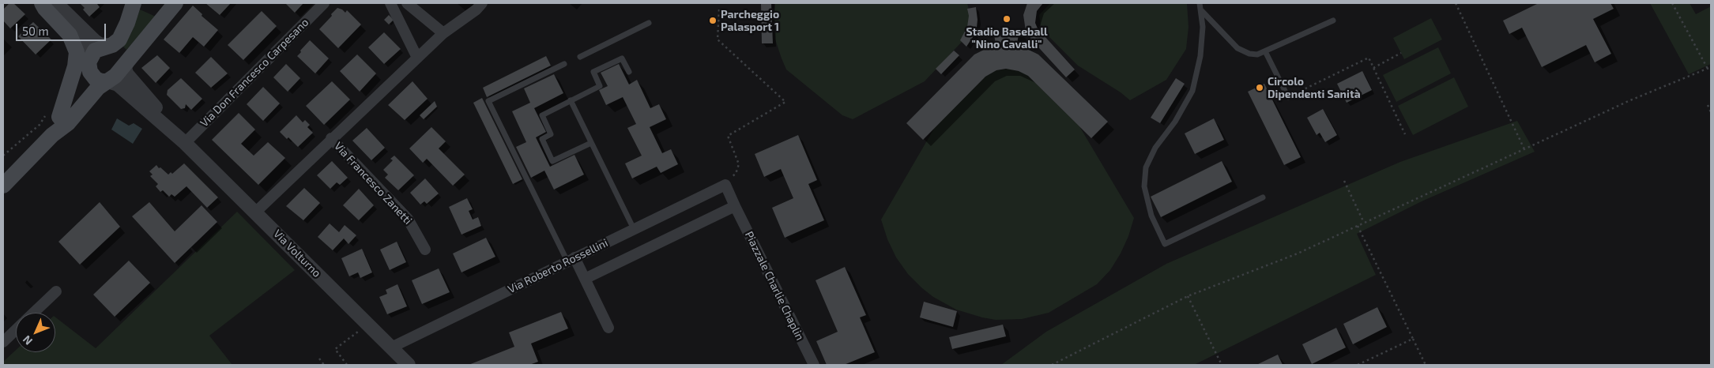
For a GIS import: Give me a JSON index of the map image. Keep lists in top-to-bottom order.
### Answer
{
  "streets": {
    "street": [
      "Via Don Francesco Carpesano",
      "Via Francesco Zanetti",
      "Via Volturno",
      "Via Roberto Rossellini",
      "Piazzale Charlie Chaplin"
    ]
  },
  "crossings": [
    ["Via Don Francesco Carpesano", "Via Volturno"],
    ["Via Francesco Zanetti", "Via Volturno"],
    ["Via Volturno", "Via Roberto Rossellini"],
    ["Via Roberto Rossellini", "Piazzale Charlie Chaplin"]
  ],
  "places": ["Stadio Baseball \"Nino Cavalli\"", "Parcheggio Palasport 1", "Circolo Dipendenti Sanità"],
  "scale_bar": "50 m",
  "north": "bottom left"
}
